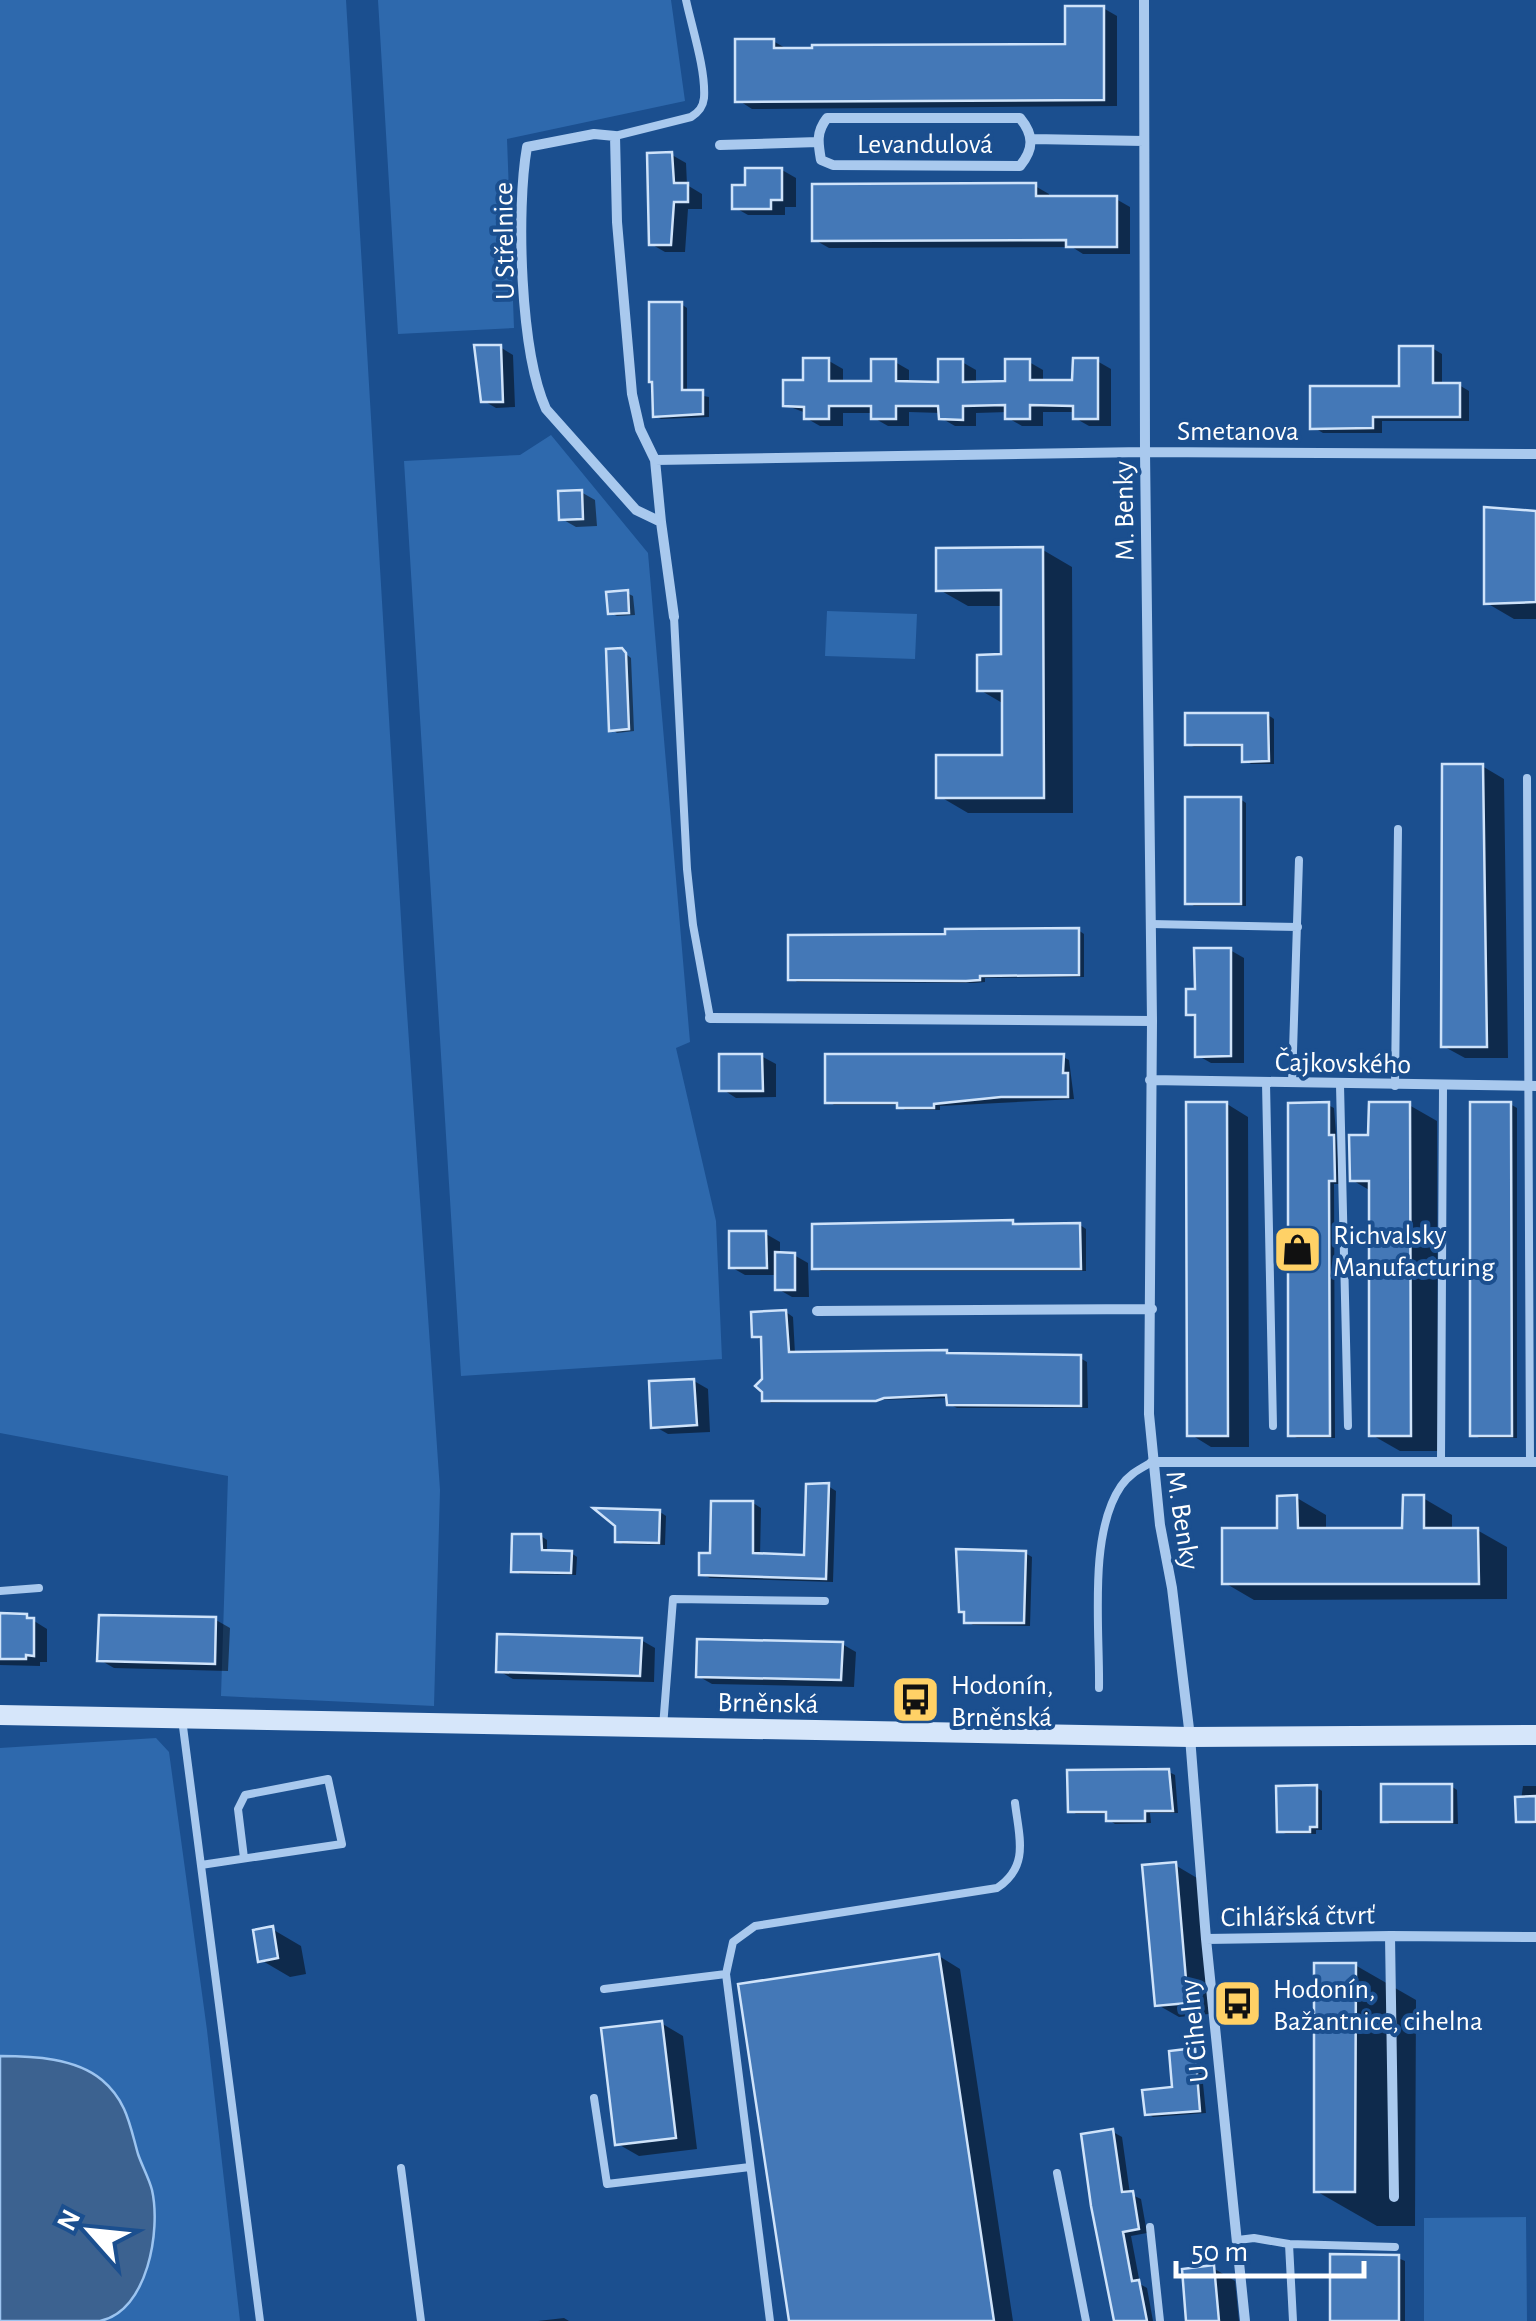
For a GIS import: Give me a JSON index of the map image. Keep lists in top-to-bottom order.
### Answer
{
  "streets": {
    "main road": ["Brněnská"],
    "street": [
      "Levandulová",
      "U Střelnice",
      "Smetanova",
      "M. Benky",
      "Čajkovského",
      "Cihlářská čtvrť",
      "U Cihelny"
    ]
  },
  "crossings": [
    ["Levandulová", "M. Benky"],
    ["Smetanova", "M. Benky"],
    ["M. Benky", "Čajkovského"],
    ["M. Benky", "Brněnská"],
    ["M. Benky", "U Cihelny"],
    ["Brněnská", "U Cihelny"],
    ["Cihlářská čtvrť", "U Cihelny"]
  ],
  "places": {
    "shop": ["Richvalsky Manufacturing"],
    "bus stop": ["Hodonín, Brněnská", "Hodonín, Bažantnice, cihelna"]
  },
  "scale_bar": "50 m",
  "north": "top left"
}
